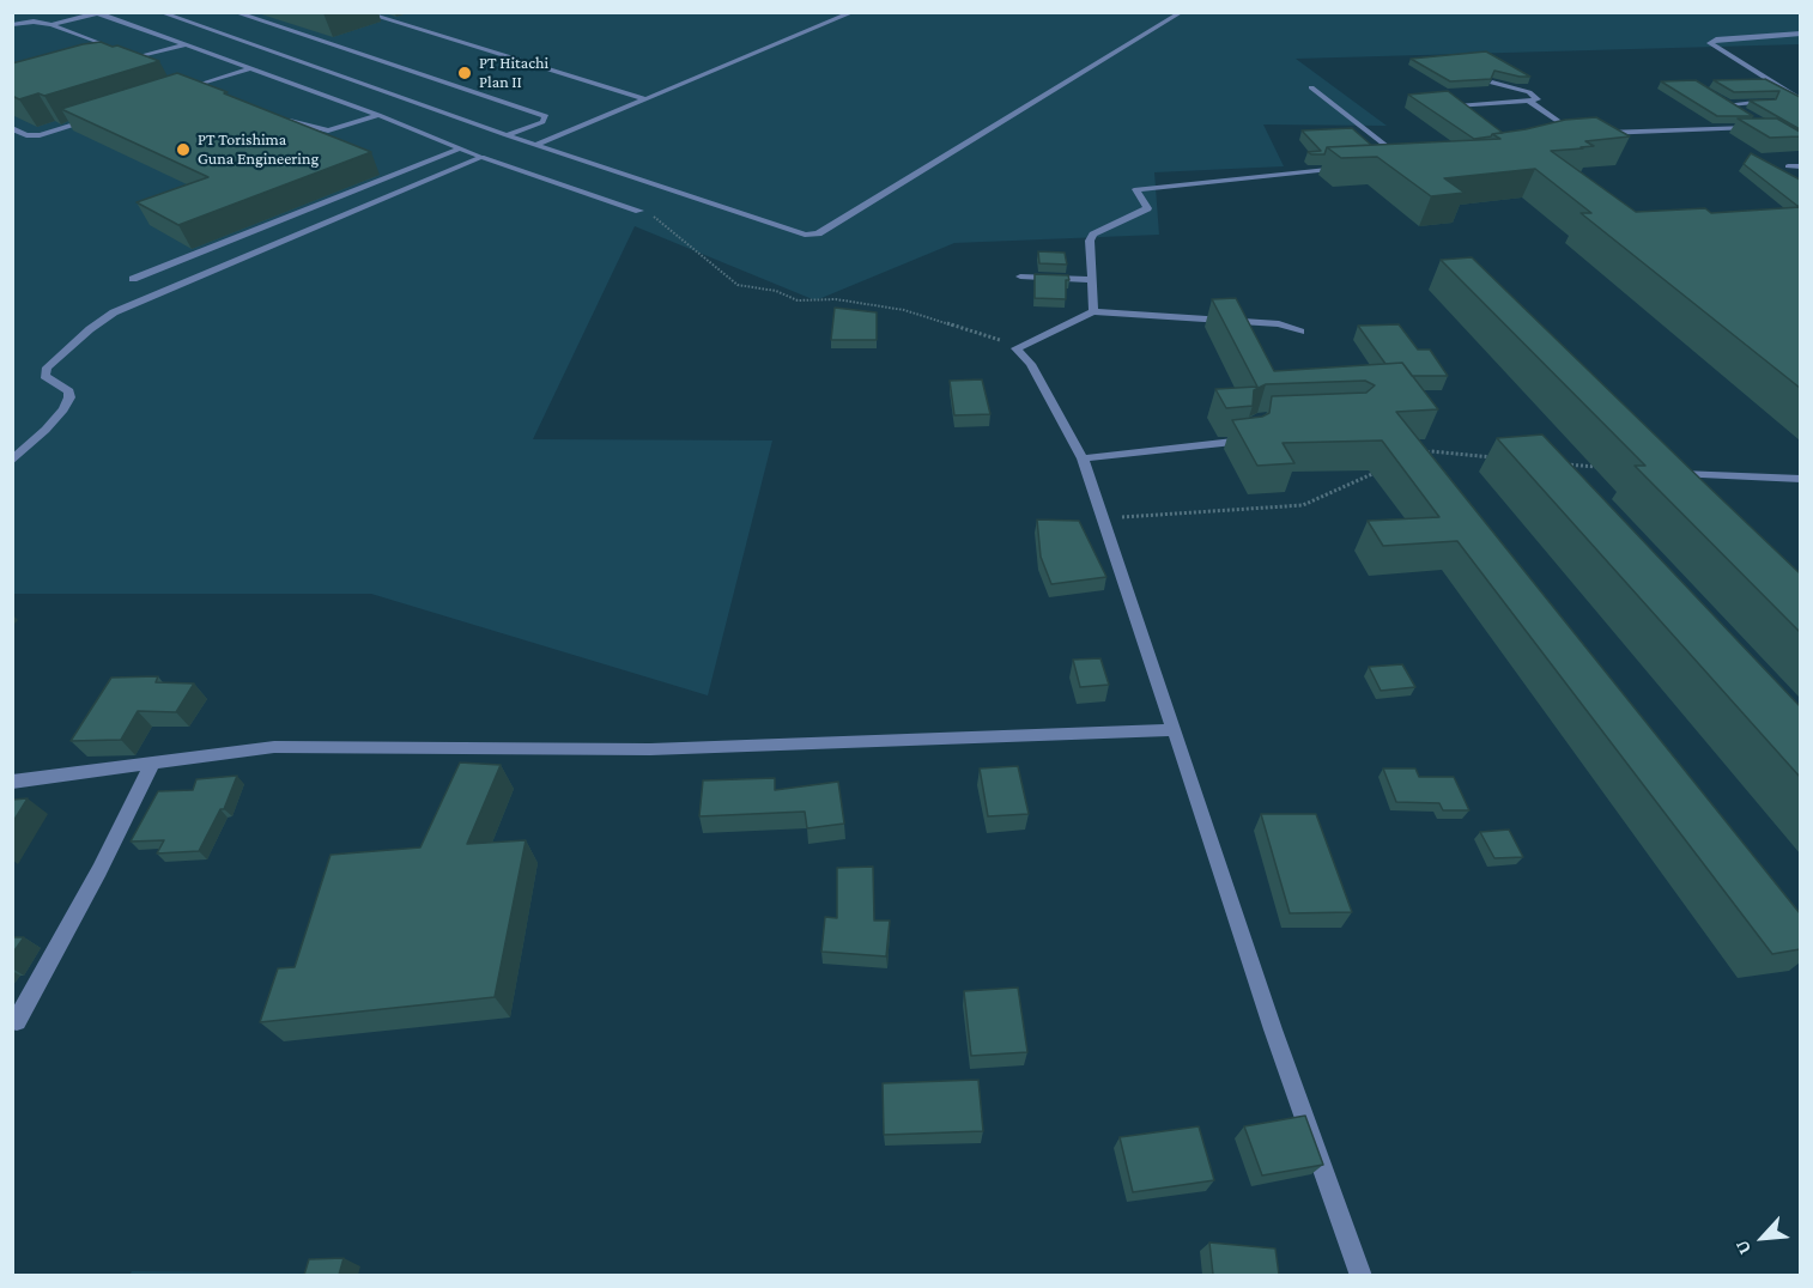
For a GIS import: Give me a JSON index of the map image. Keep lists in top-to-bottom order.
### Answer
{
  "places": ["PT Hitachi Plan II", "PT Torishima Guna Engineering"],
  "north": "bottom left"
}
